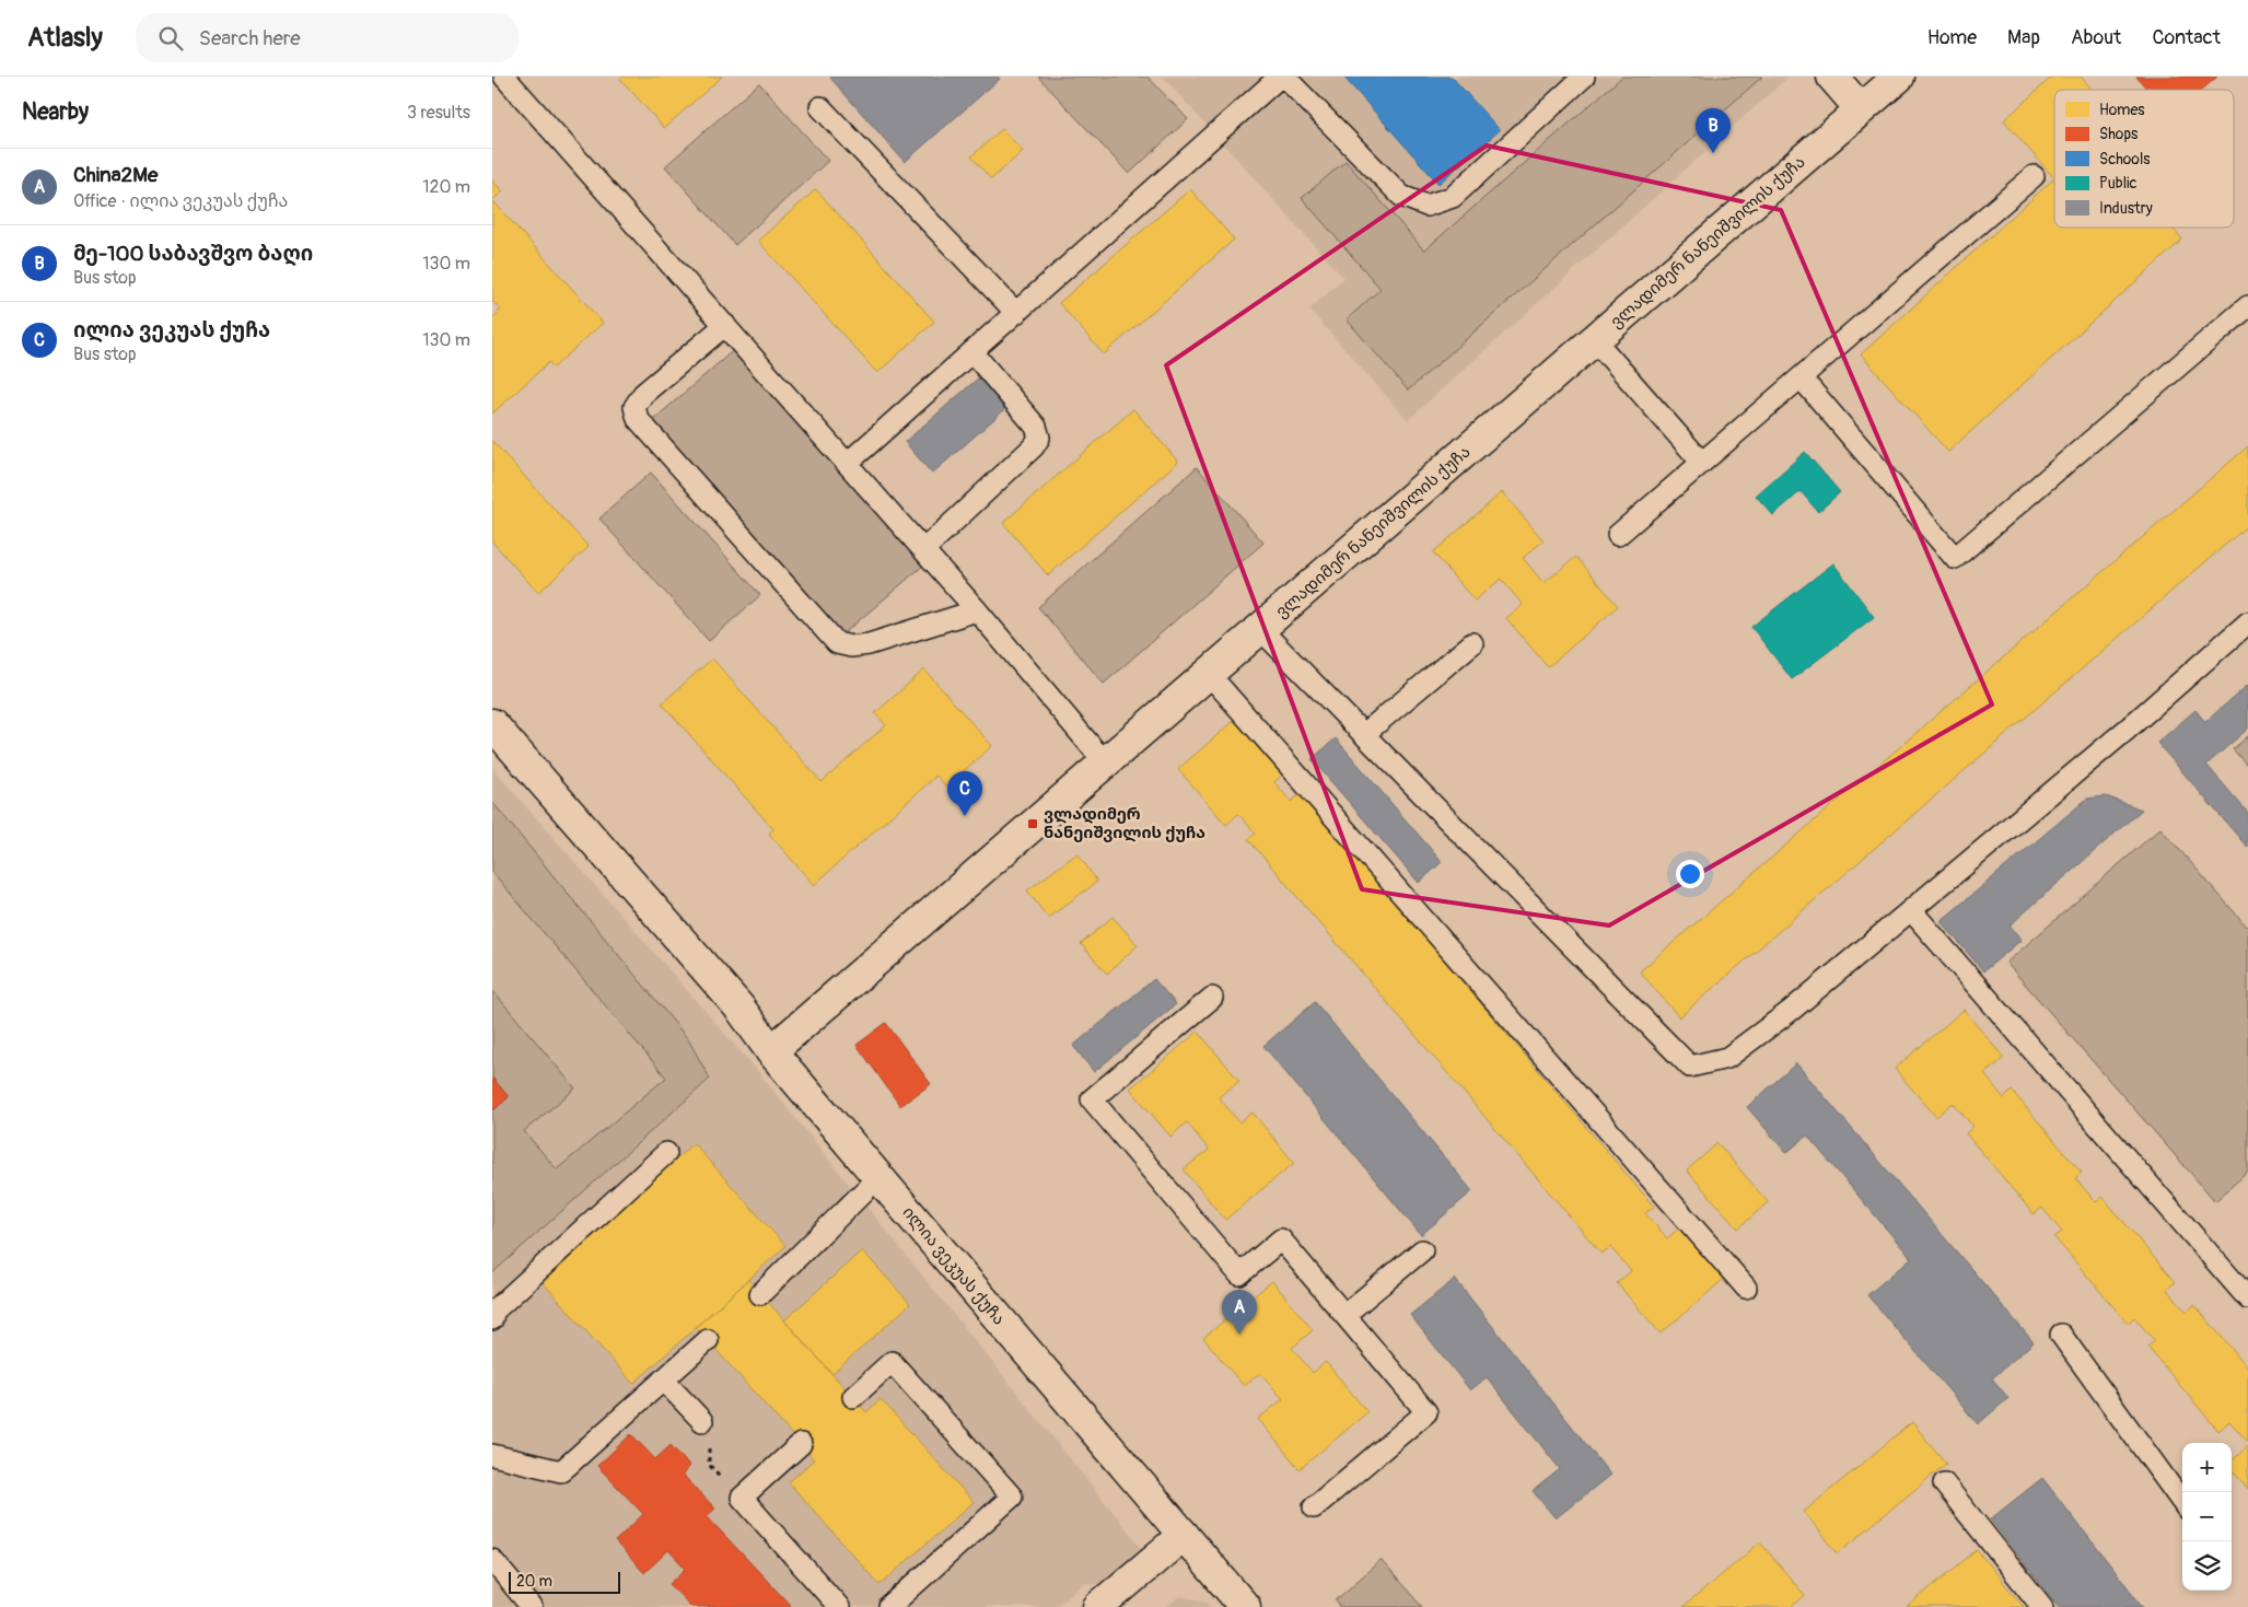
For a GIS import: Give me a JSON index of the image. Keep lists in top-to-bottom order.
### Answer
{
  "streets": {
    "street": ["ვლადიმერ ნანეიშვილის ქუჩა", "ილია ვეკუას ქუჩა"]
  },
  "crossings": [
    ["ვლადიმერ ნანეიშვილის ქუჩა", "ილია ვეკუას ქუჩა"]
  ],
  "places": {
    "transit": ["ვლადიმერ ნანეიშვილის ქუჩა"]
  },
  "legend": [
    "Homes",
    "Shops",
    "Schools",
    "Public",
    "Industry"
  ],
  "scale_bar": "20 m",
  "page": {
    "header": "Atlasly",
    "search": "Search here",
    "nav": [
      "Home",
      "Map",
      "About",
      "Contact"
    ],
    "heading": ["Nearby", "3 results"],
    "pins": ["B", "C", "A"],
    "list": [
      {
        "mark": "A",
        "name": "China2Me",
        "note": "Office · ილია ვეკუას ქუჩა",
        "value": "120 m"
      },
      {
        "mark": "B",
        "name": "მე-100 საბავშვო ბაღი",
        "note": "Bus stop",
        "value": "130 m"
      },
      {
        "mark": "C",
        "name": "ილია ვეკუას ქუჩა",
        "note": "Bus stop",
        "value": "130 m"
      }
    ],
    "map_buttons": ["+", "−"],
    "scale": "20 m"
  }
}
